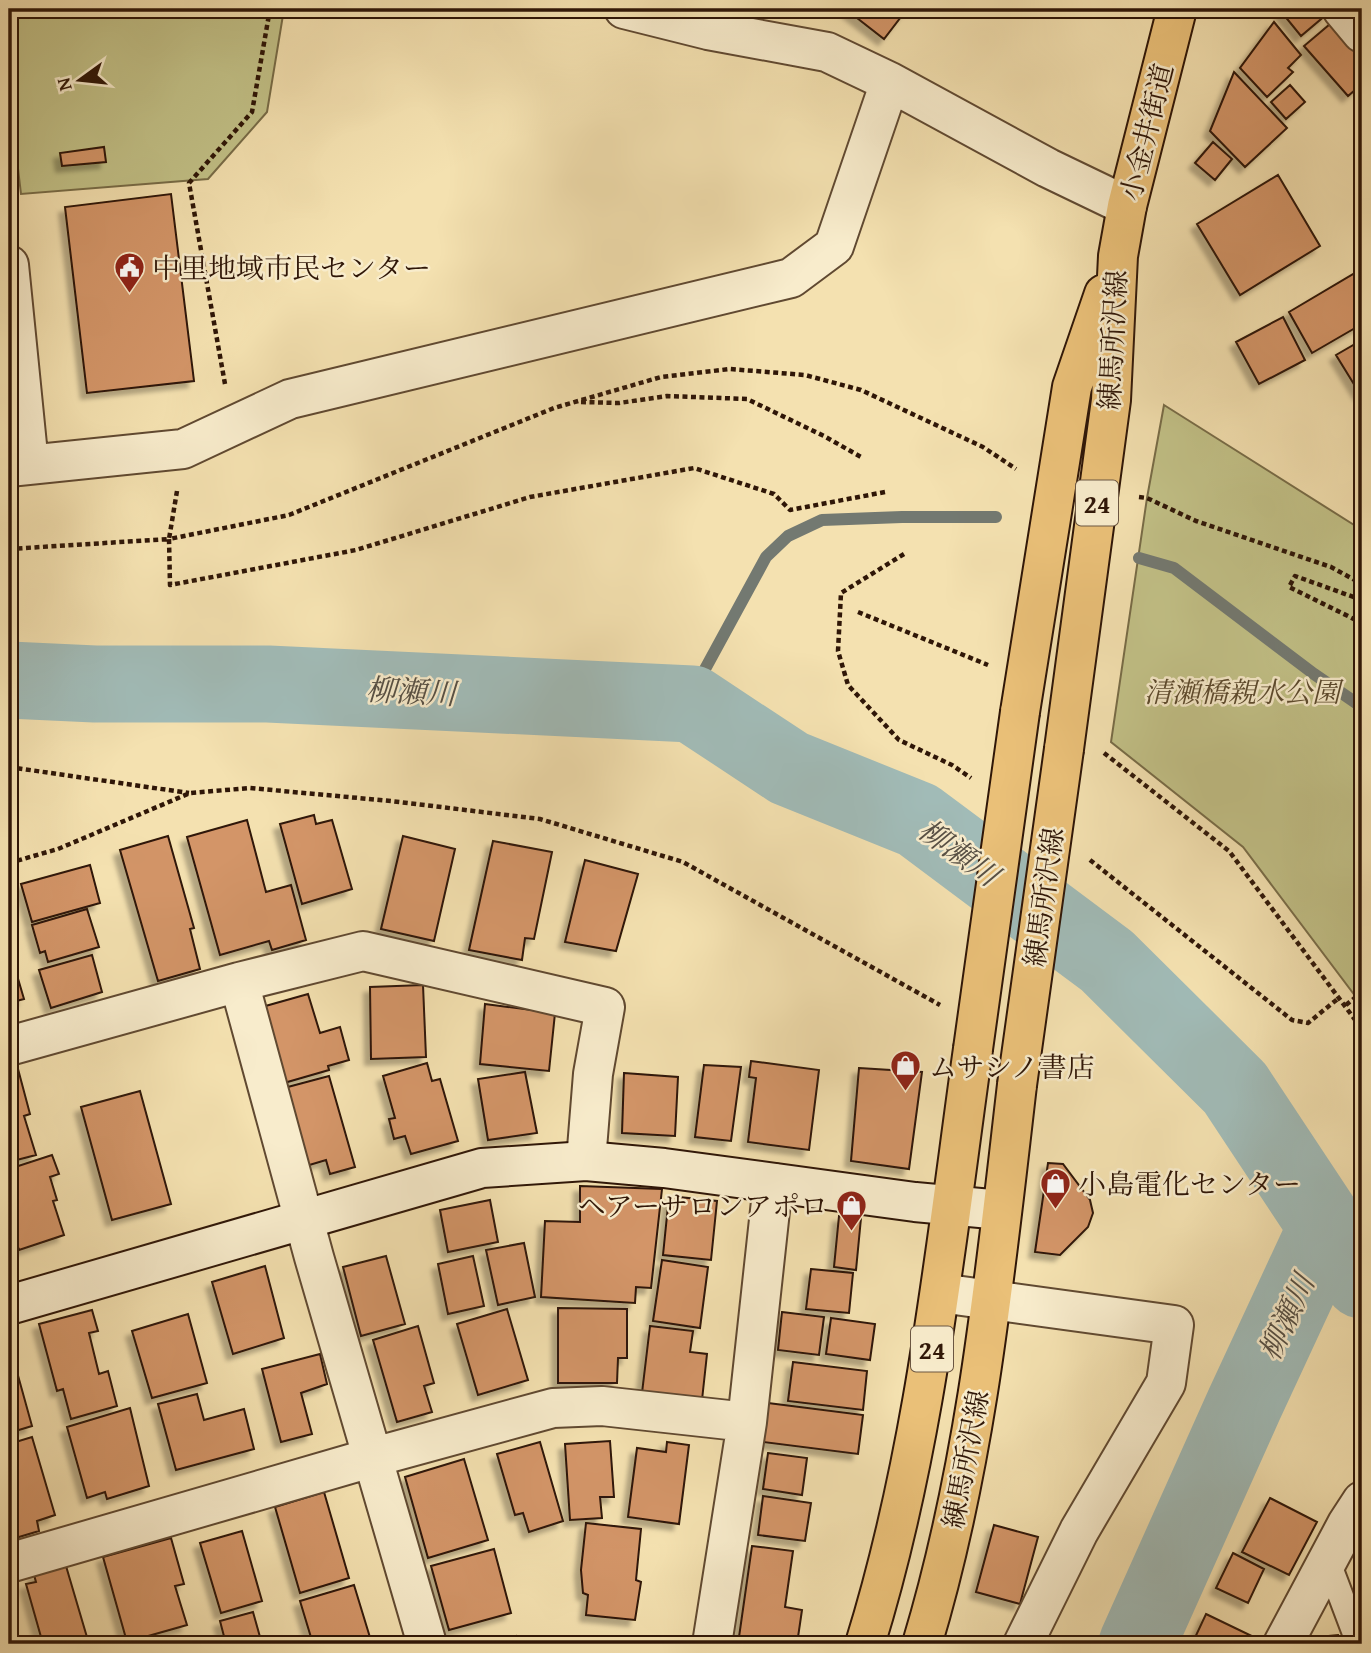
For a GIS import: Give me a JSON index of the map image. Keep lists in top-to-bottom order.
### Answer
{
  "streets": {
    "main road": ["小金井街道", "練馬所沢線", "24"]
  },
  "crossings": [
    ["小金井街道", "練馬所沢線"]
  ],
  "water": ["柳瀬川"],
  "parks": ["清瀬橋親水公園"],
  "places": {
    "public building": ["中里地域市民センター"],
    "shop": ["ムサシノ書店", "小島電化センター", "ヘアーサロンアポロ"]
  },
  "north": "left"
}
